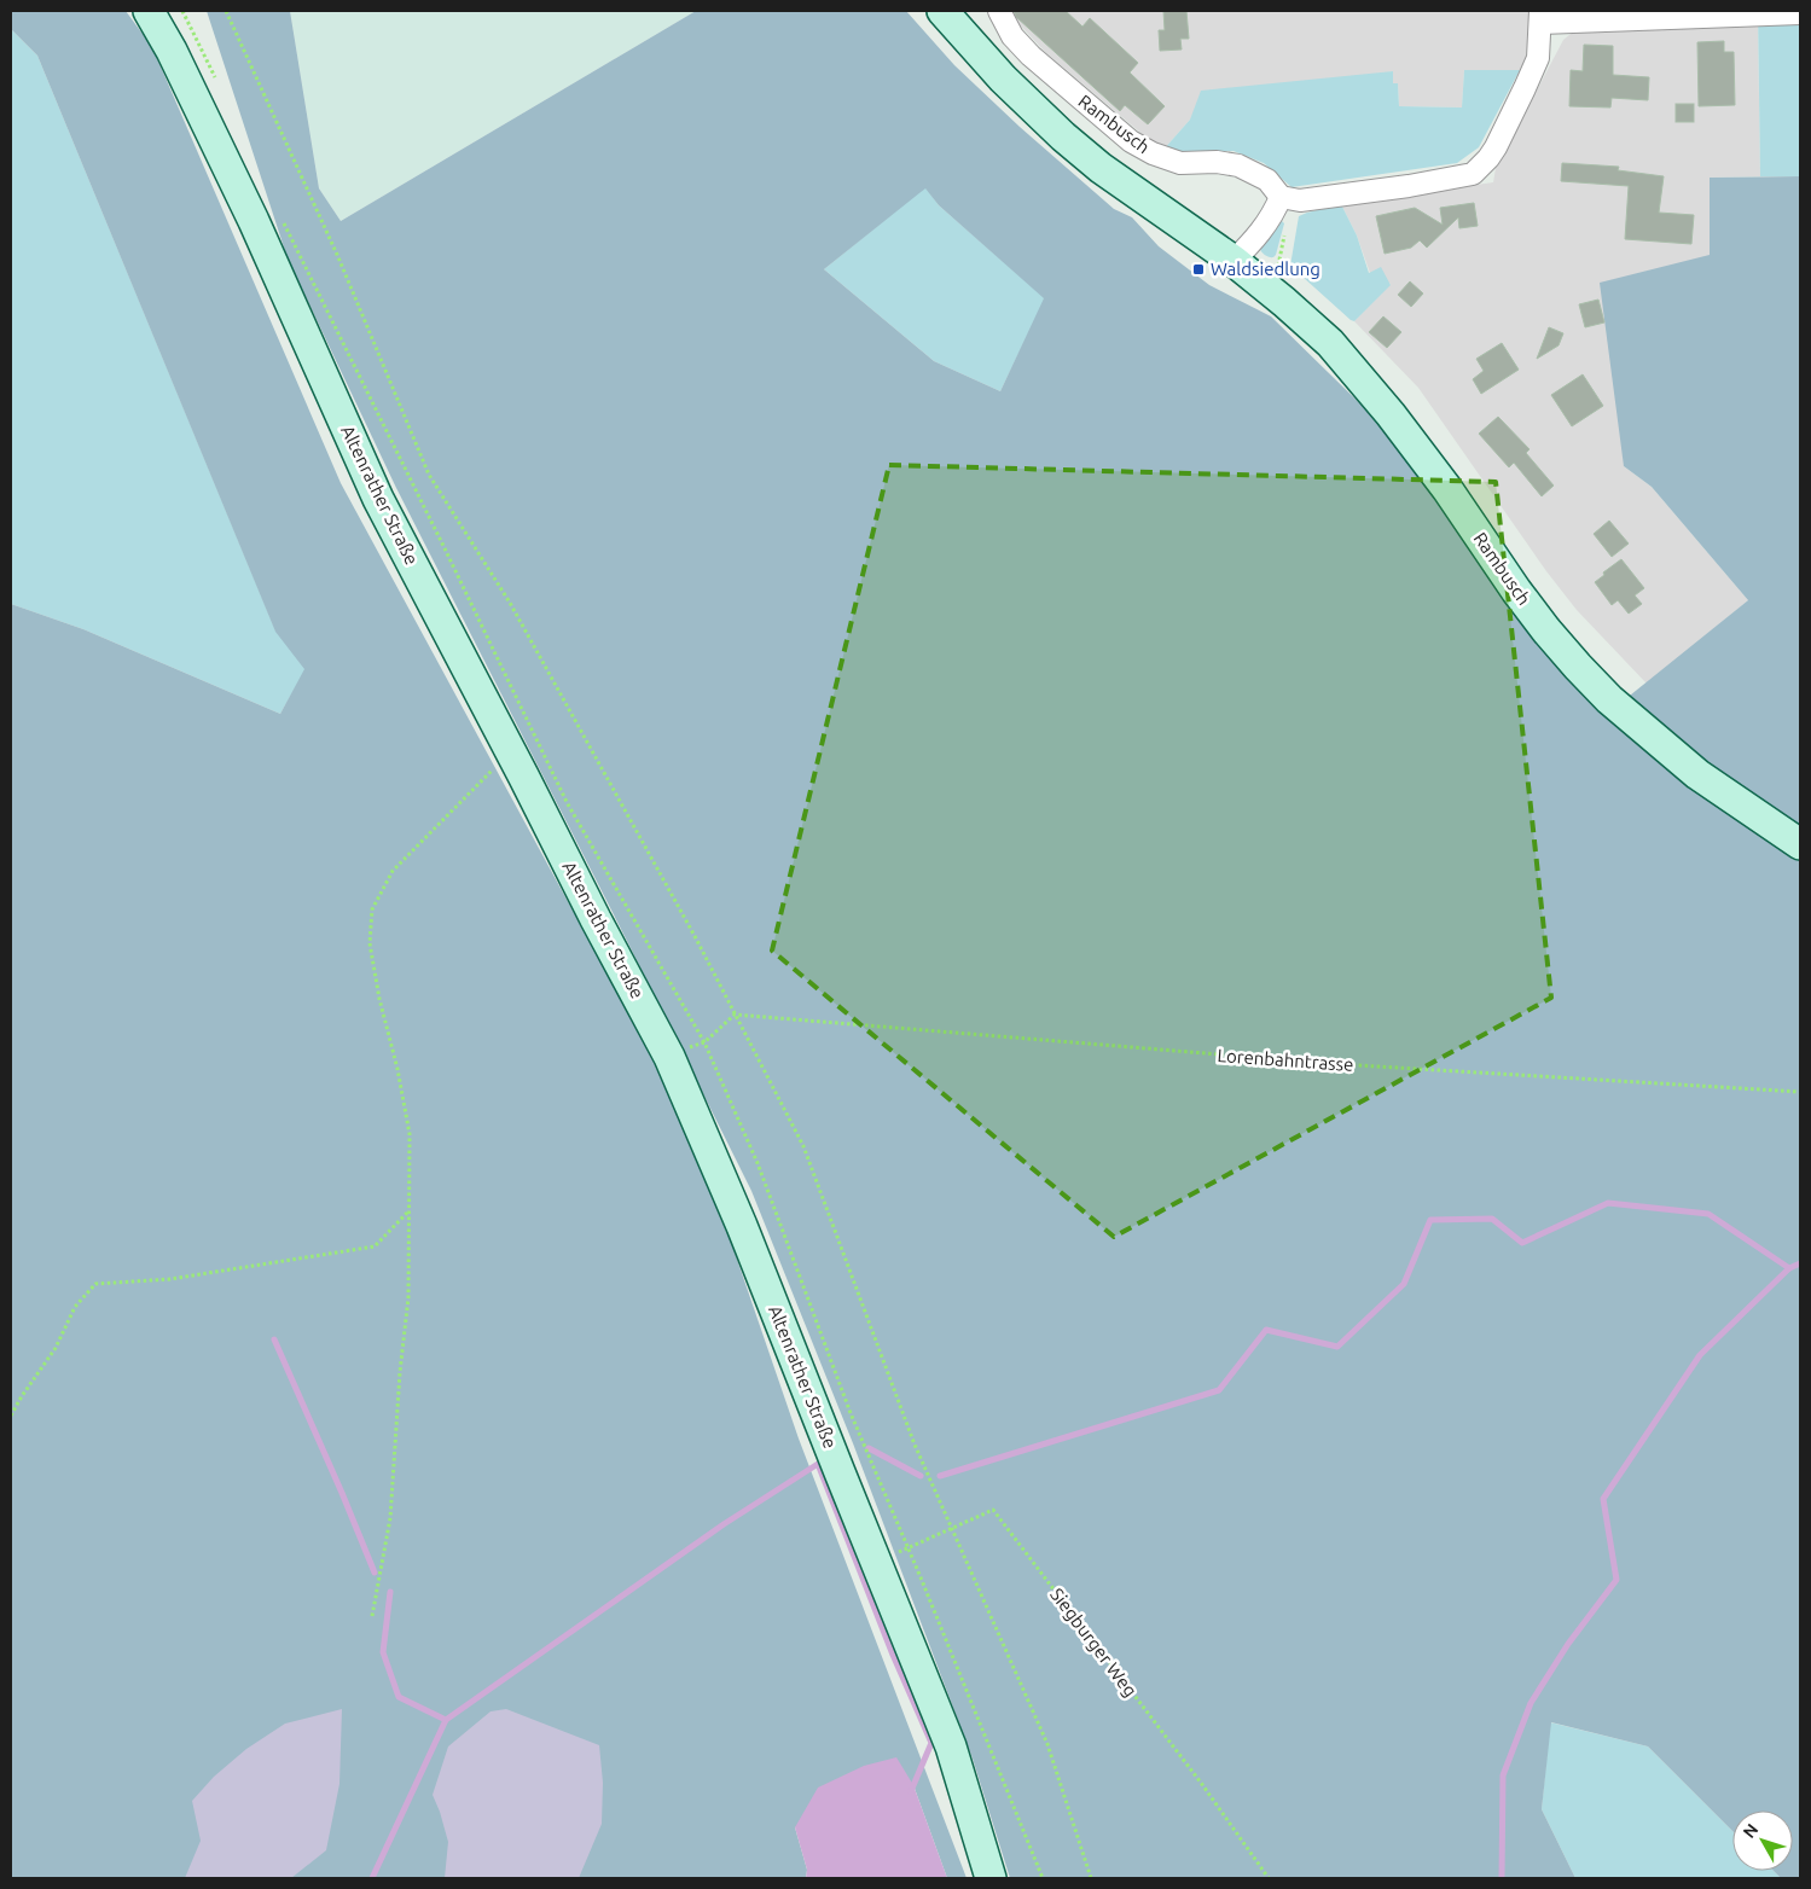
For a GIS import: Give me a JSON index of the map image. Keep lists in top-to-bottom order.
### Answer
{
  "streets": {
    "street": ["Rambusch", "Altenrather Straße"],
    "path": ["Lorenbahntrasse", "Siegburger Weg"]
  },
  "crossings": [
    ["Altenrather Straße", "Siegburger Weg"]
  ],
  "places": {
    "transit": ["Waldsiedlung"]
  },
  "north": "top left"
}
